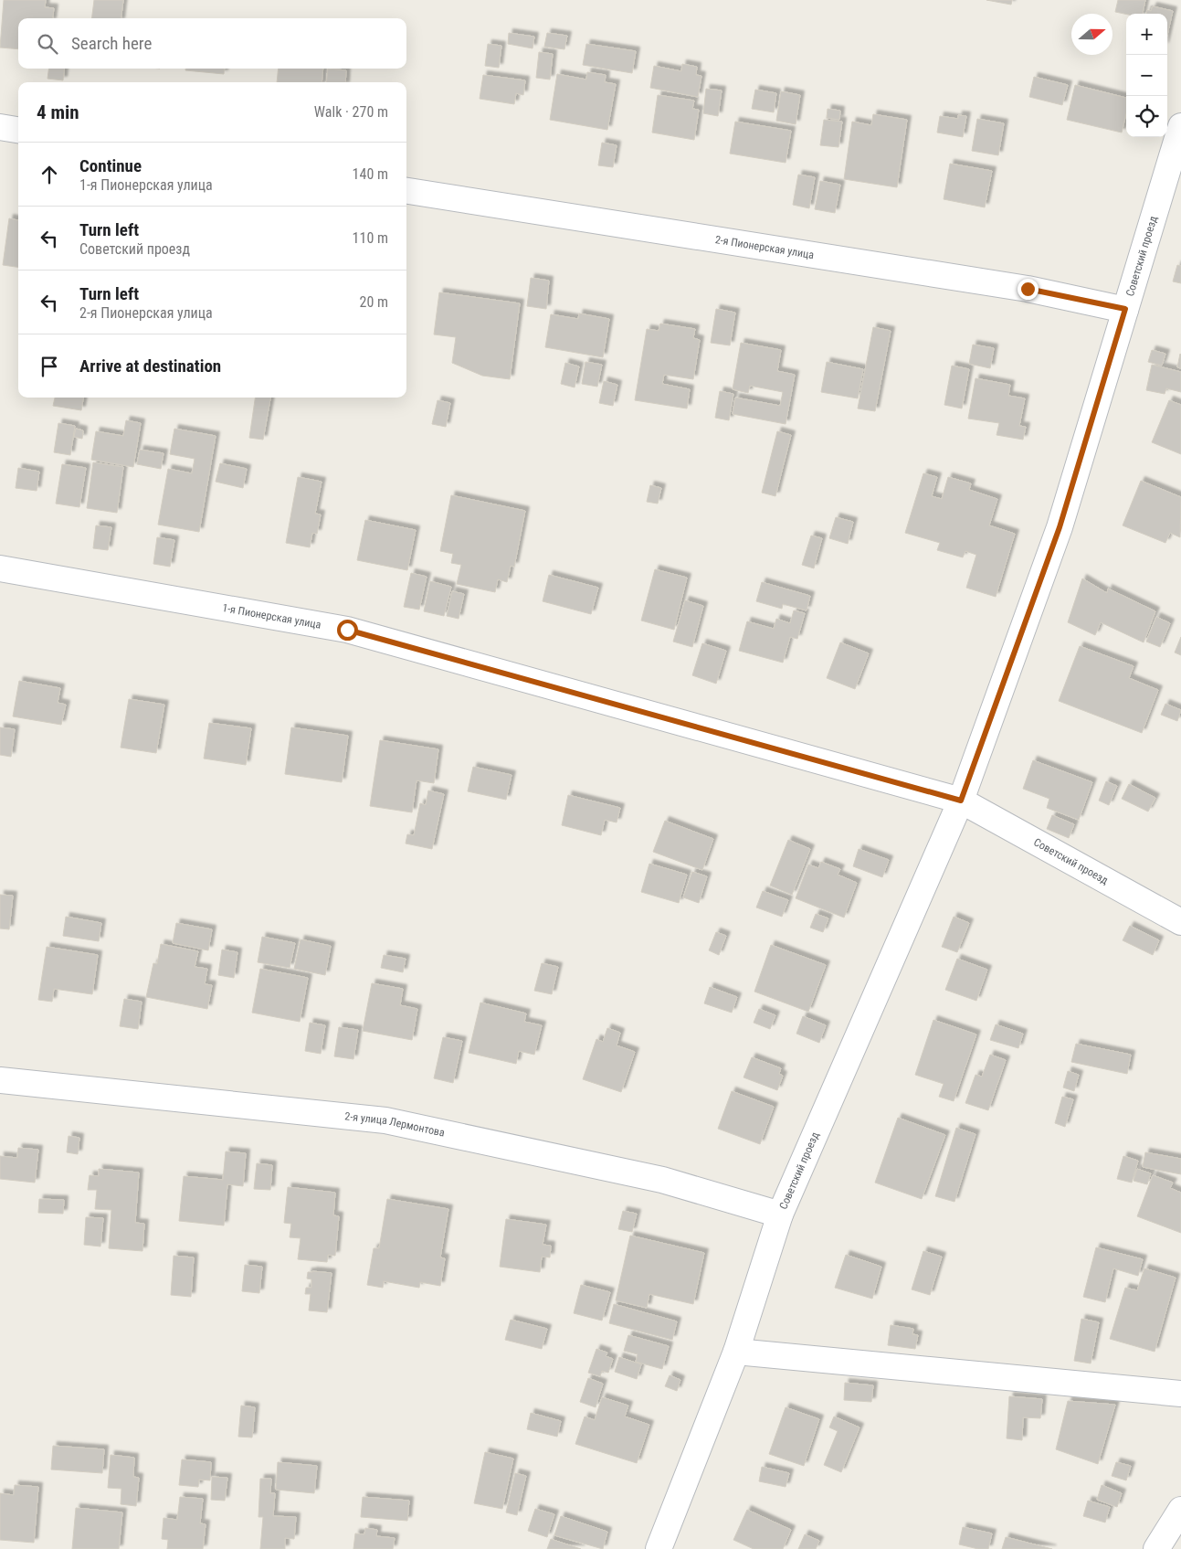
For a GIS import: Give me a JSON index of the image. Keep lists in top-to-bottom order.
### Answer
{
  "streets": {
    "street": [
      "2-я Пионерская улица",
      "Советский проезд",
      "1-я Пионерская улица",
      "2-я улица Лермонтова"
    ]
  },
  "crossings": [
    ["2-я Пионерская улица", "Советский проезд"],
    ["Советский проезд", "1-я Пионерская улица"],
    ["Советский проезд", "2-я улица Лермонтова"]
  ],
  "north": "right",
  "page": {
    "map_buttons": ["+", "−"],
    "search": "Search here",
    "heading": ["4 min", "Walk · 270 m"],
    "list": [
      ["Continue", "1-я Пионерская улица", "140 m"],
      ["Turn left", "Советский проезд", "110 m"],
      ["Turn left", "2-я Пионерская улица", "20 m"],
      "Arrive at destination"
    ]
  }
}
